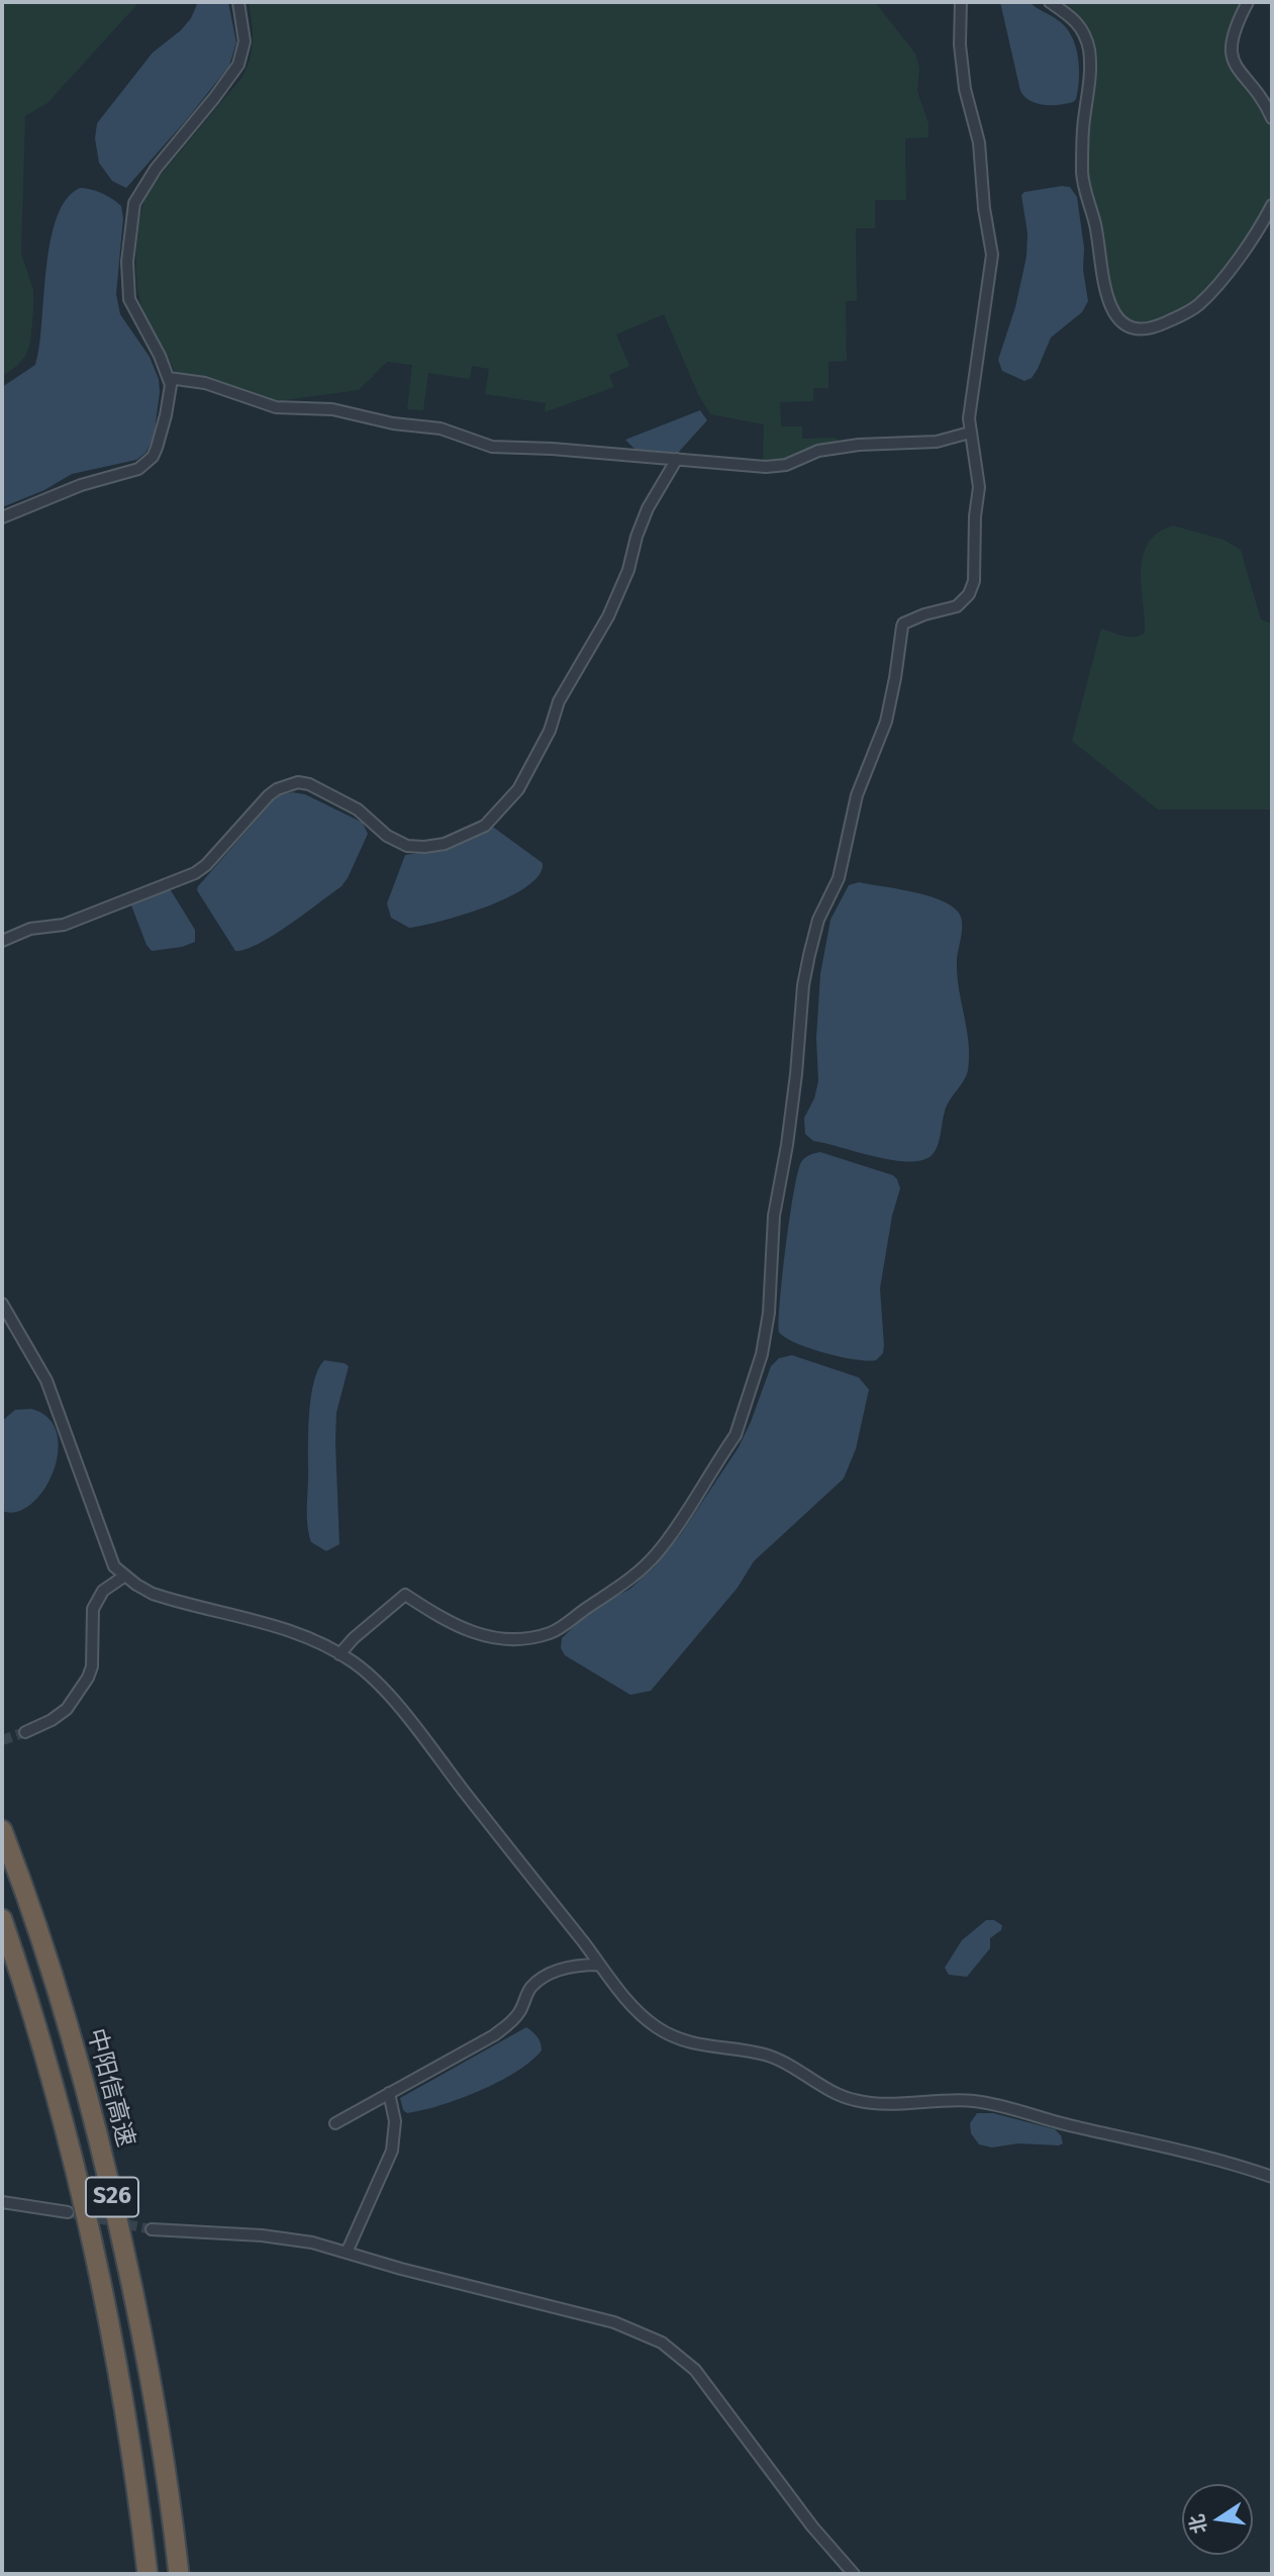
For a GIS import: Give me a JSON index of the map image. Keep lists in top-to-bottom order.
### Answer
{
  "streets": {
    "highway": ["中阳信高速", "S26"]
  },
  "north": "left"
}
